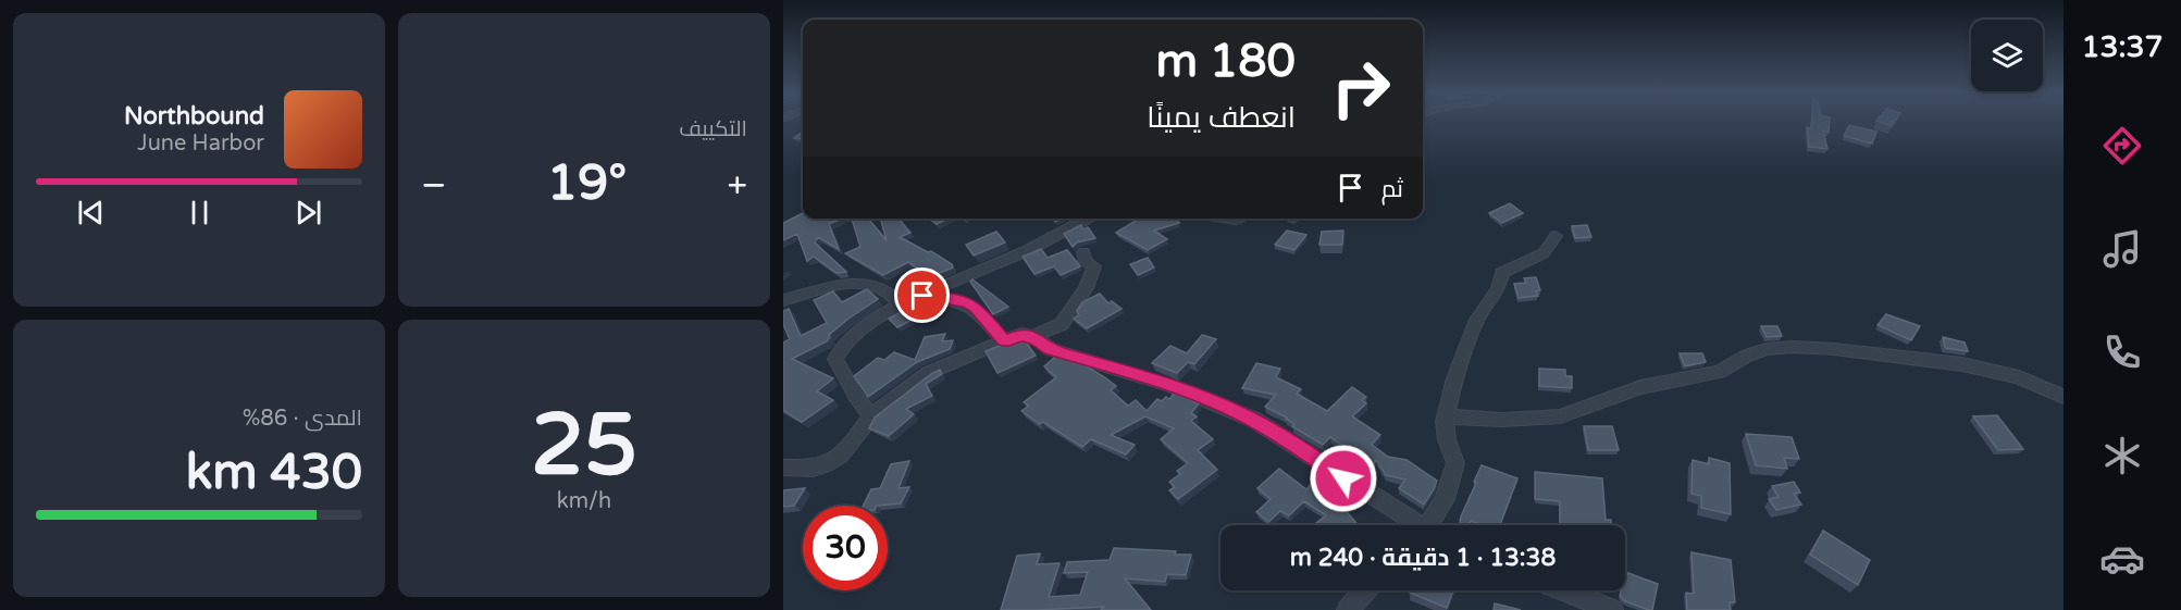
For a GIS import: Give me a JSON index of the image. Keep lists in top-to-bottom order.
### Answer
{
  "page": {
    "tabs": "13:37",
    "tile": [
      "التكييف",
      ["25", "km/h"],
      ["المدى · 86%", "430 km"]
    ],
    "turn": ["180 m", "انعطف يمينًا"],
    "song": ["Northbound", "June Harbor"],
    "then": "ثم",
    "heat": ["−", "19°", "+"],
    "limit": "30",
    "trip": "13:38 · 1 دقيقة · 240 m"
  }
}
